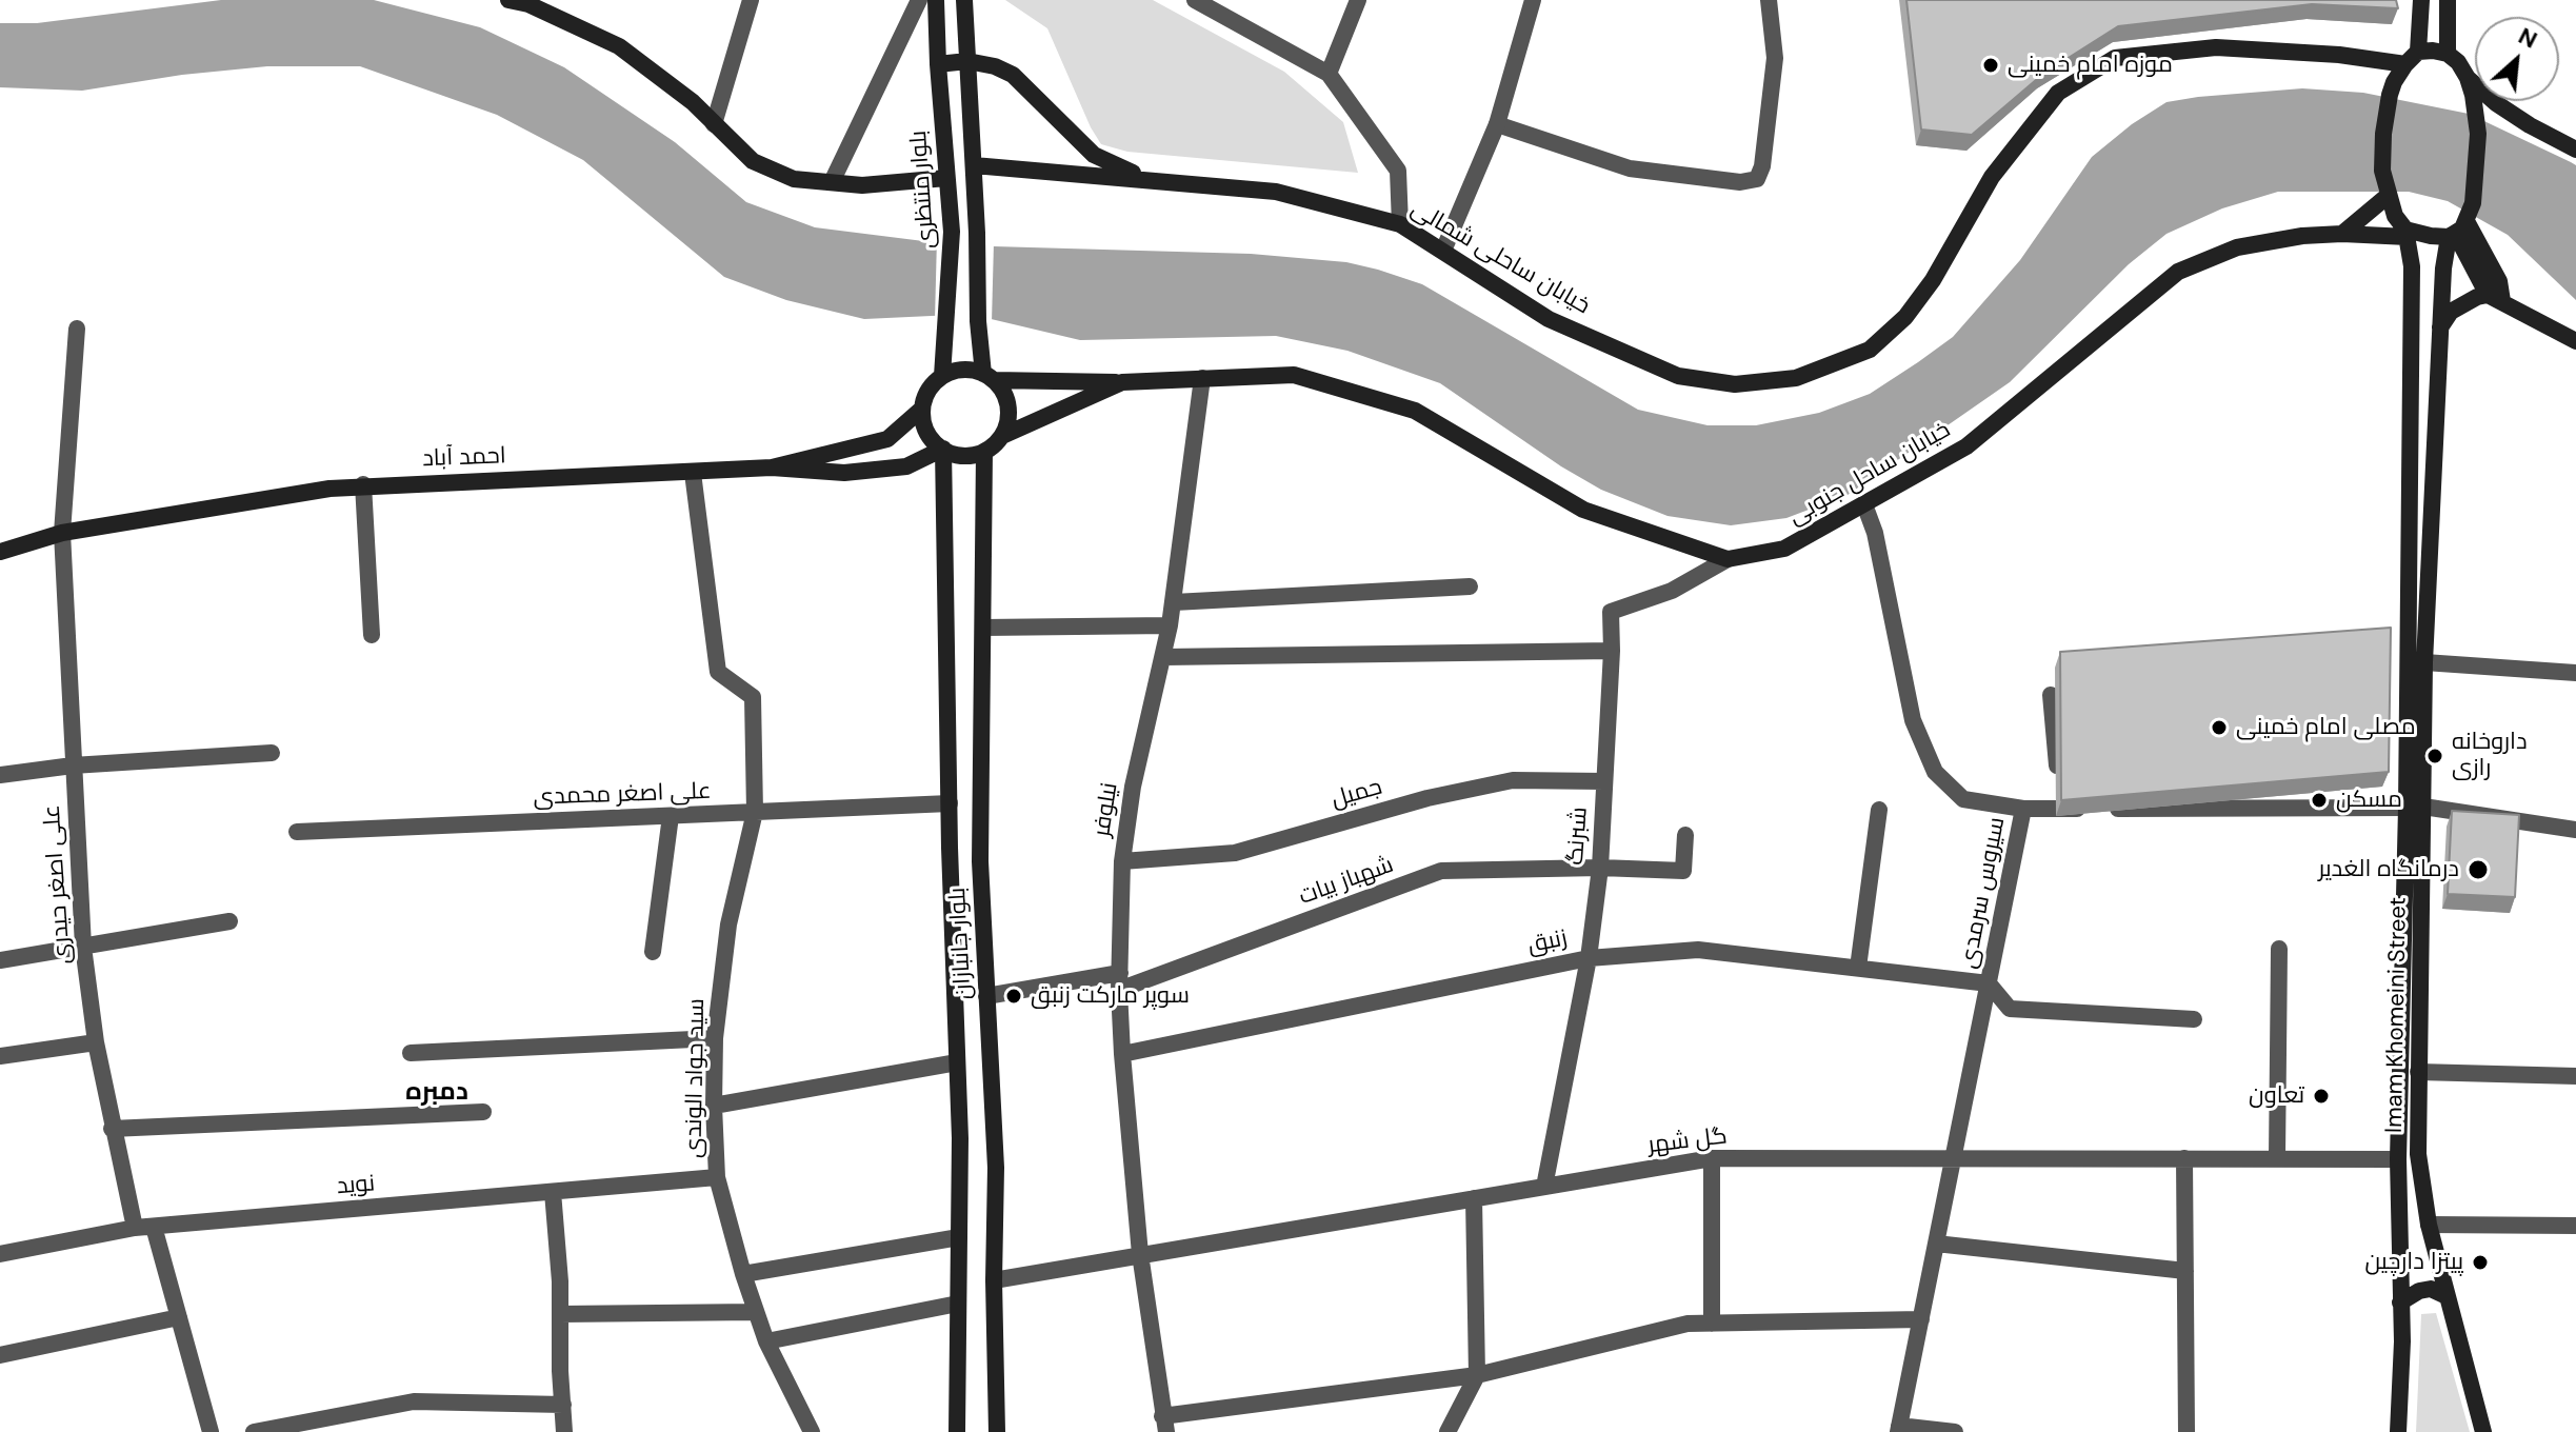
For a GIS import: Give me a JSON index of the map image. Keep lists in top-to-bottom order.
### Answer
{
  "streets": {
    "main road": [
      "بلوار منتظری",
      "خیابان ساحلی شمالی",
      "احمد آباد",
      "خیابان ساحل جنوبی",
      "بلوار جانبازان",
      "Imam Khomeini Street"
    ],
    "street": [
      "جمیل",
      "علی اصغر محمدی",
      "نیلوفر",
      "شبرنگ",
      "شهباز بیات",
      "علی اصغر حیدری",
      "سیروس سرمدی",
      "زنبق",
      "سید جواد الوندی",
      "گل شهر",
      "نوید"
    ]
  },
  "crossings": [
    ["بلوار منتظری", "احمد آباد"],
    ["بلوار منتظری", "خیابان ساحل جنوبی"],
    ["بلوار منتظری", "بلوار جانبازان"],
    ["احمد آباد", "خیابان ساحل جنوبی"],
    ["احمد آباد", "علی اصغر حیدری"],
    ["احمد آباد", "بلوار جانبازان"],
    ["احمد آباد", "سید جواد الوندی"],
    ["خیابان ساحل جنوبی", "نیلوفر"],
    ["خیابان ساحل جنوبی", "شبرنگ"],
    ["خیابان ساحل جنوبی", "سیروس سرمدی"],
    ["خیابان ساحل جنوبی", "بلوار جانبازان"],
    ["خیابان ساحل جنوبی", "Imam Khomeini Street"],
    ["جمیل", "نیلوفر"],
    ["جمیل", "شبرنگ"],
    ["علی اصغر محمدی", "بلوار جانبازان"],
    ["علی اصغر محمدی", "سید جواد الوندی"],
    ["نیلوفر", "شهباز بیات"],
    ["نیلوفر", "زنبق"],
    ["نیلوفر", "گل شهر"],
    ["شبرنگ", "شهباز بیات"],
    ["شبرنگ", "زنبق"],
    ["شبرنگ", "گل شهر"],
    ["شهباز بیات", "بلوار جانبازان"],
    ["علی اصغر حیدری", "نوید"],
    ["سیروس سرمدی", "زنبق"],
    ["سیروس سرمدی", "گل شهر"],
    ["بلوار جانبازان", "گل شهر"],
    ["Imam Khomeini Street", "گل شهر"],
    ["سید جواد الوندی", "نوید"]
  ],
  "districts": ["دمبره"],
  "places": [
    "موزه امام خمینی",
    "مصلی امام خمینی",
    "داروخانه رازی",
    "مسکن",
    "درمانگاه الغدیر",
    "سوپر مارکت زنبق",
    "تعاون",
    "پیتزا دارچین"
  ],
  "north": "top right"
}
